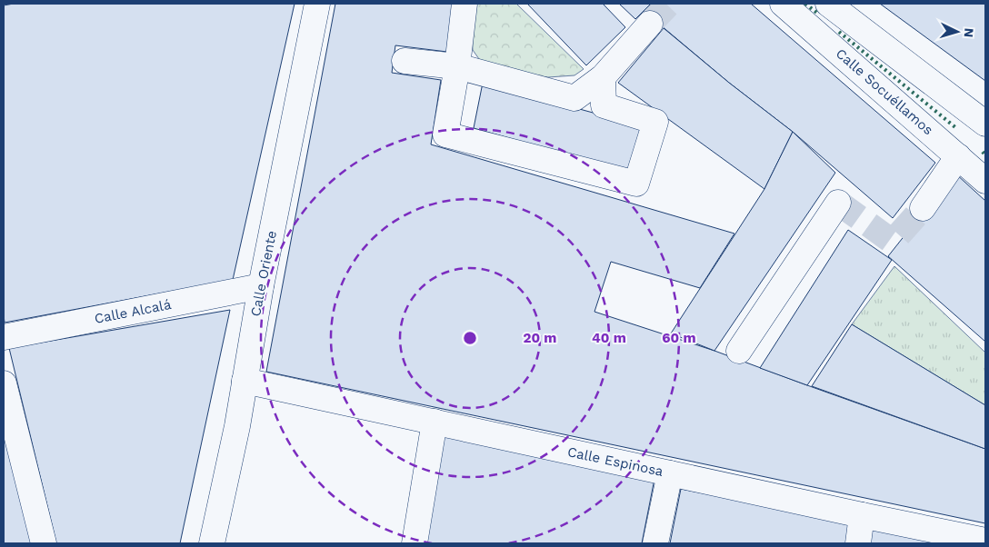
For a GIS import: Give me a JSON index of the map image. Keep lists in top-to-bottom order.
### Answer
{
  "streets": {
    "street": [
      "Calle Socuéllamos",
      "Calle Oriente",
      "Calle Alcalá",
      "Calle Espinosa"
    ]
  },
  "crossings": [
    ["Calle Oriente", "Calle Alcalá"],
    ["Calle Oriente", "Calle Espinosa"]
  ],
  "north": "right",
  "rings": ["20 m", "40 m", "60 m"]
}
